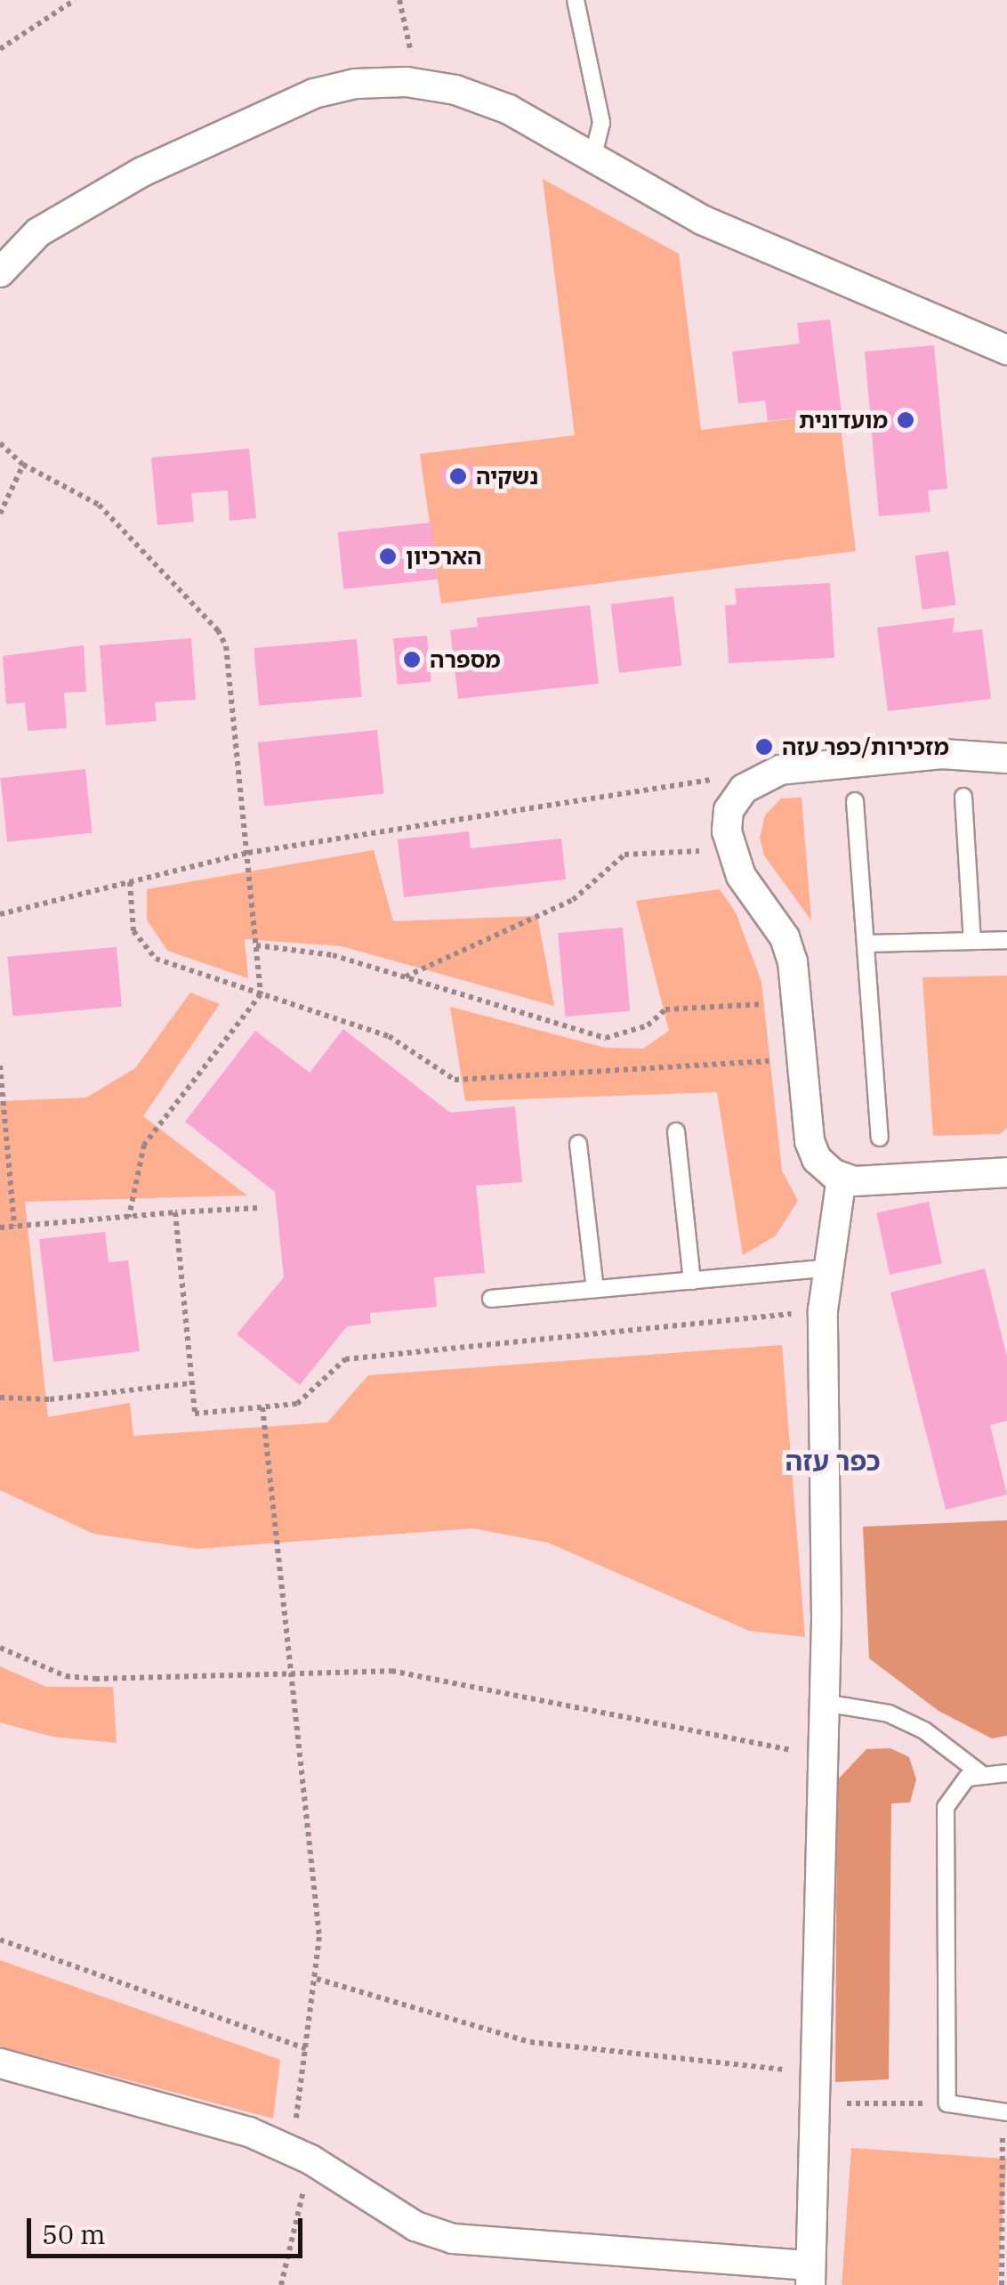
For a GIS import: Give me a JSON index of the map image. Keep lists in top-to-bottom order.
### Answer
{
  "districts": ["כפר עזה"],
  "places": [
    "מועדונית",
    "נשקיה",
    "הארכיון",
    "מספרה",
    "מזכירות/כפר עזה"
  ],
  "scale_bar": "50 m"
}
